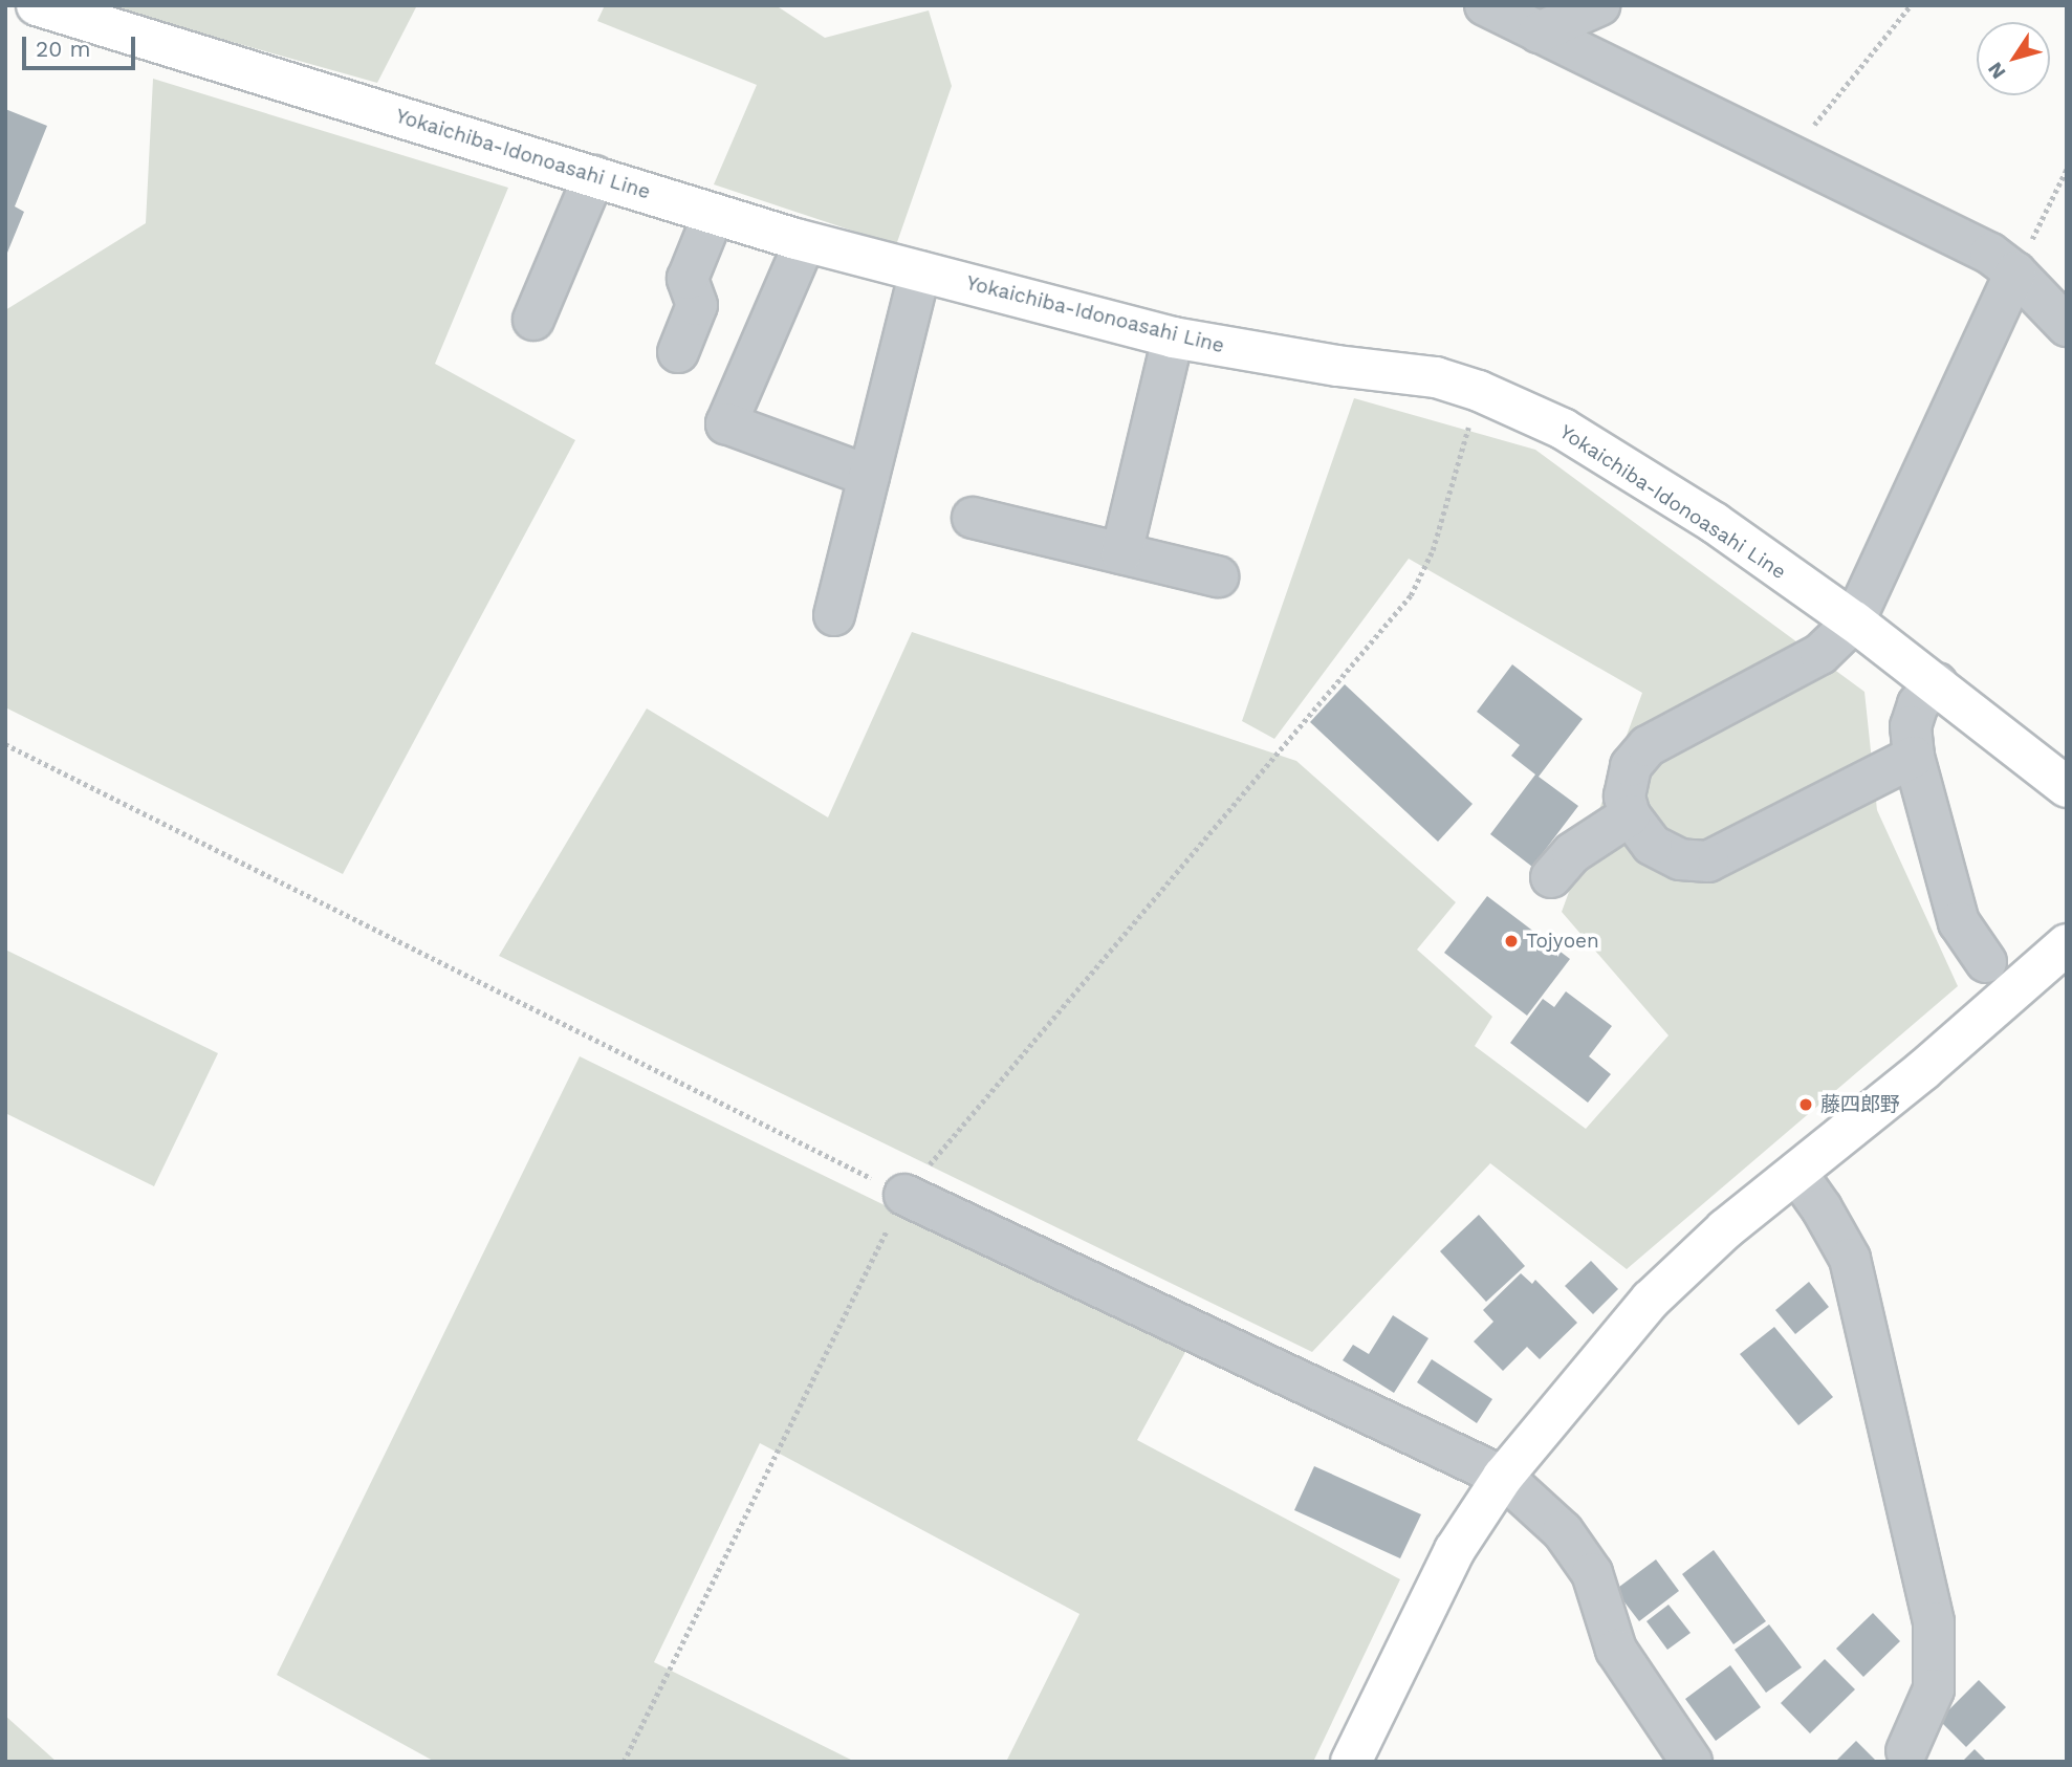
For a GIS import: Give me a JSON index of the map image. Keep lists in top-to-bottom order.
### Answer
{
  "streets": {
    "main road": ["Yokaichiba-Idonoasahi Line"]
  },
  "places": ["Tojyoen", "藤四郎野"],
  "scale_bar": "20 m",
  "north": "bottom left"
}
